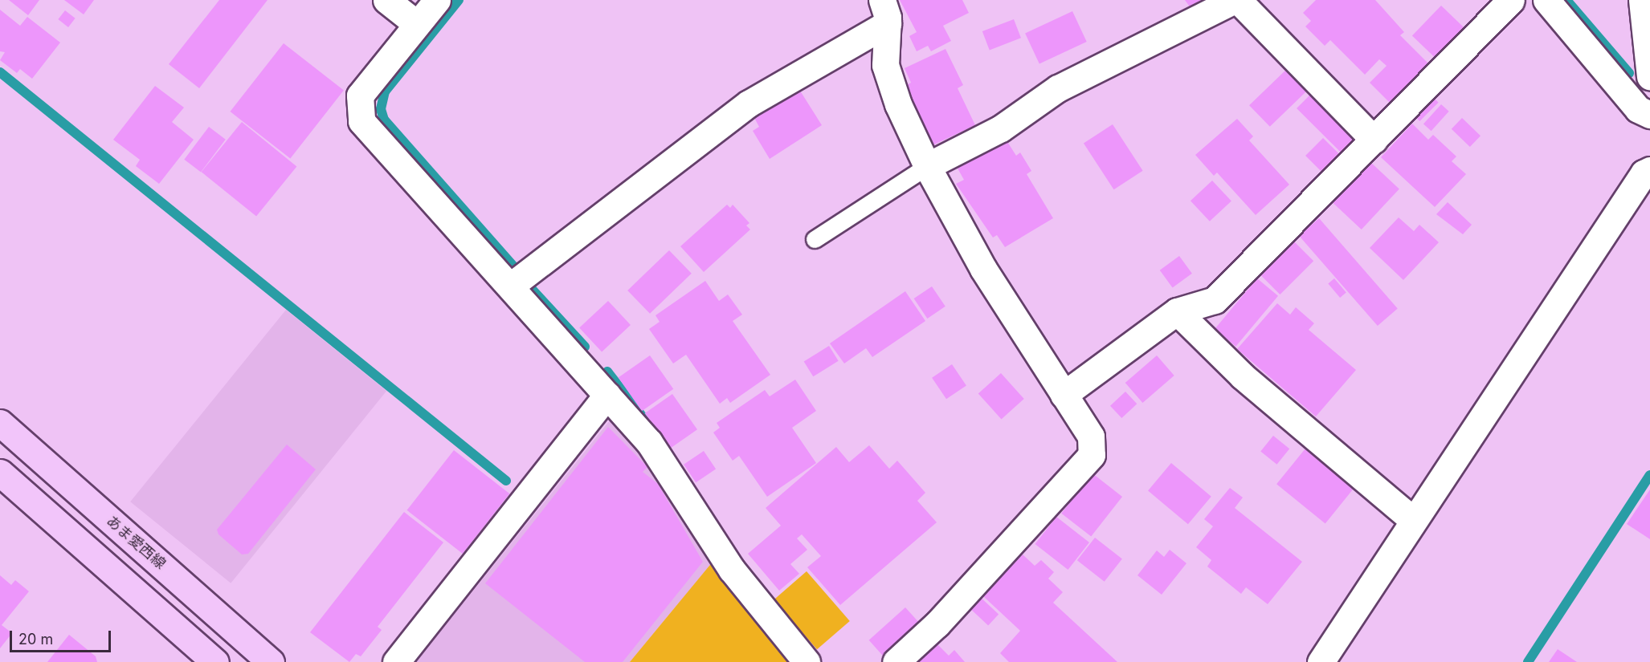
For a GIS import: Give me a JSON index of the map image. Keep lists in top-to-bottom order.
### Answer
{
  "streets": {
    "main road": ["あま愛西線"]
  },
  "scale_bar": "20 m"
}
